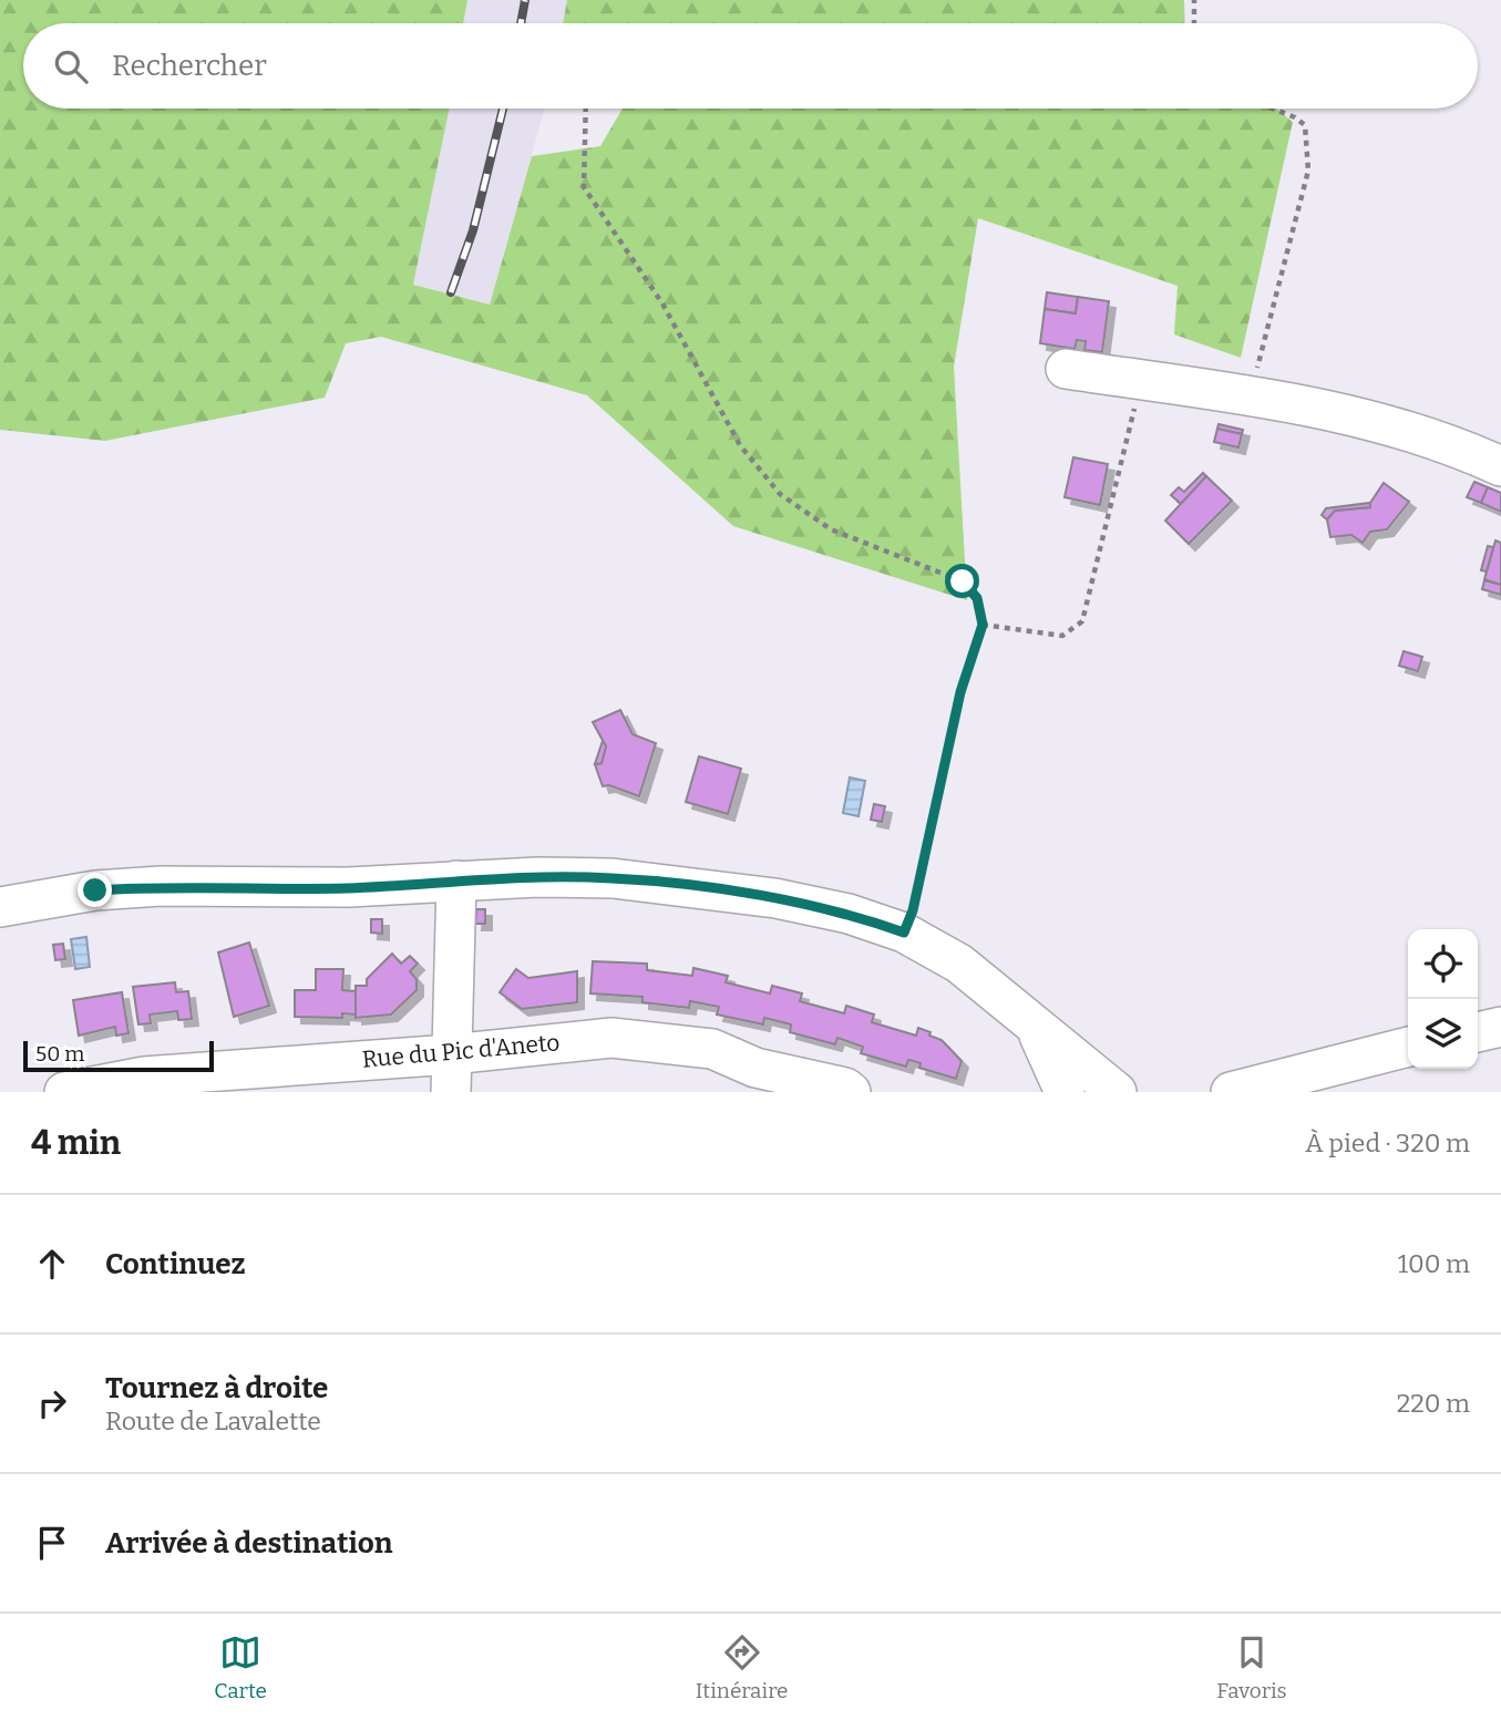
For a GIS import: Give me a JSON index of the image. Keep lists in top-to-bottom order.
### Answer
{
  "streets": {
    "street": ["Rue du Pic d'Aneto"]
  },
  "scale_bar": "50 m",
  "page": {
    "search": "Rechercher",
    "scale": "50 m",
    "heading": ["4 min", "À pied · 320 m"],
    "list": [
      ["Continuez", "100 m"],
      ["Tournez à droite", "Route de Lavalette", "220 m"],
      "Arrivée à destination"
    ],
    "nav": ["Carte", "Itinéraire", "Favoris"]
  }
}
